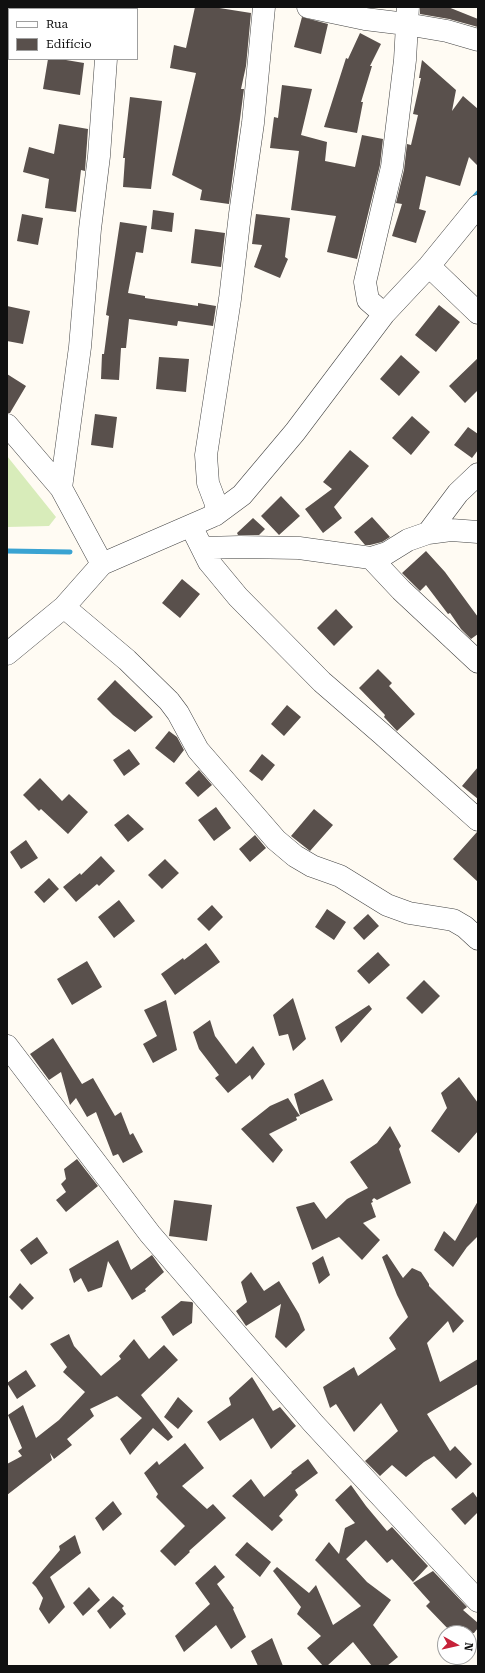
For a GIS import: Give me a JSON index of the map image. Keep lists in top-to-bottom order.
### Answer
{
  "legend": ["Rua", "Edifício"],
  "north": "right"
}
